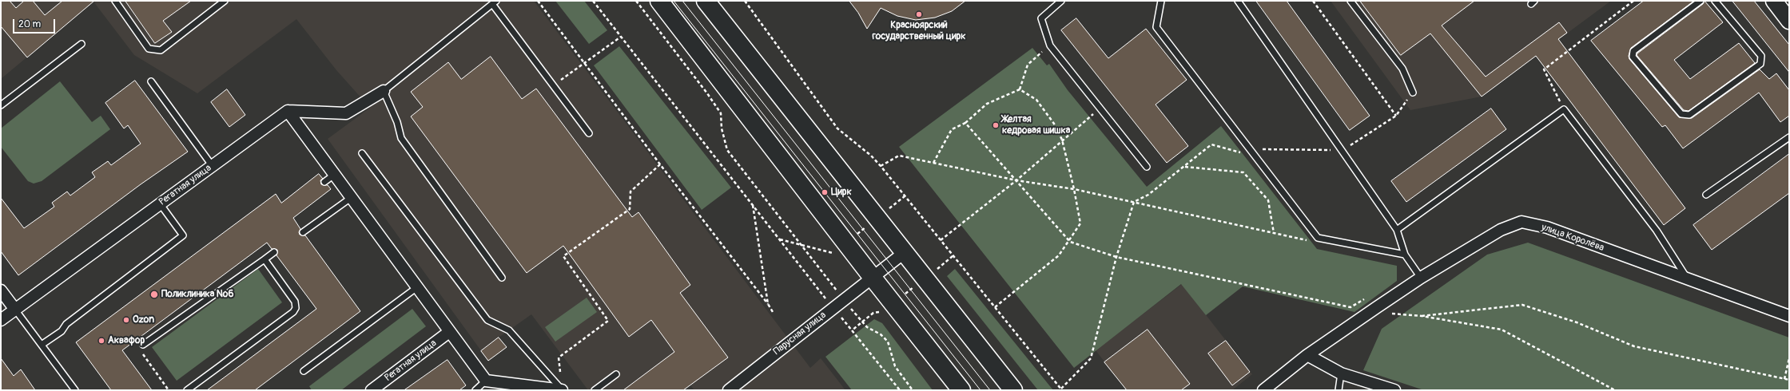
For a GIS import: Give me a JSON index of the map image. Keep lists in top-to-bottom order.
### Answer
{
  "streets": {
    "street": ["Регатная улица", "улица Королёва", "Парусная улица"]
  },
  "places": [
    "Красноярский государственный цирк",
    "Желтая кедровая шишка",
    "Цирк",
    "Поликлиника №6",
    "Ozon",
    "Аквафор"
  ],
  "scale_bar": "20 m"
}
